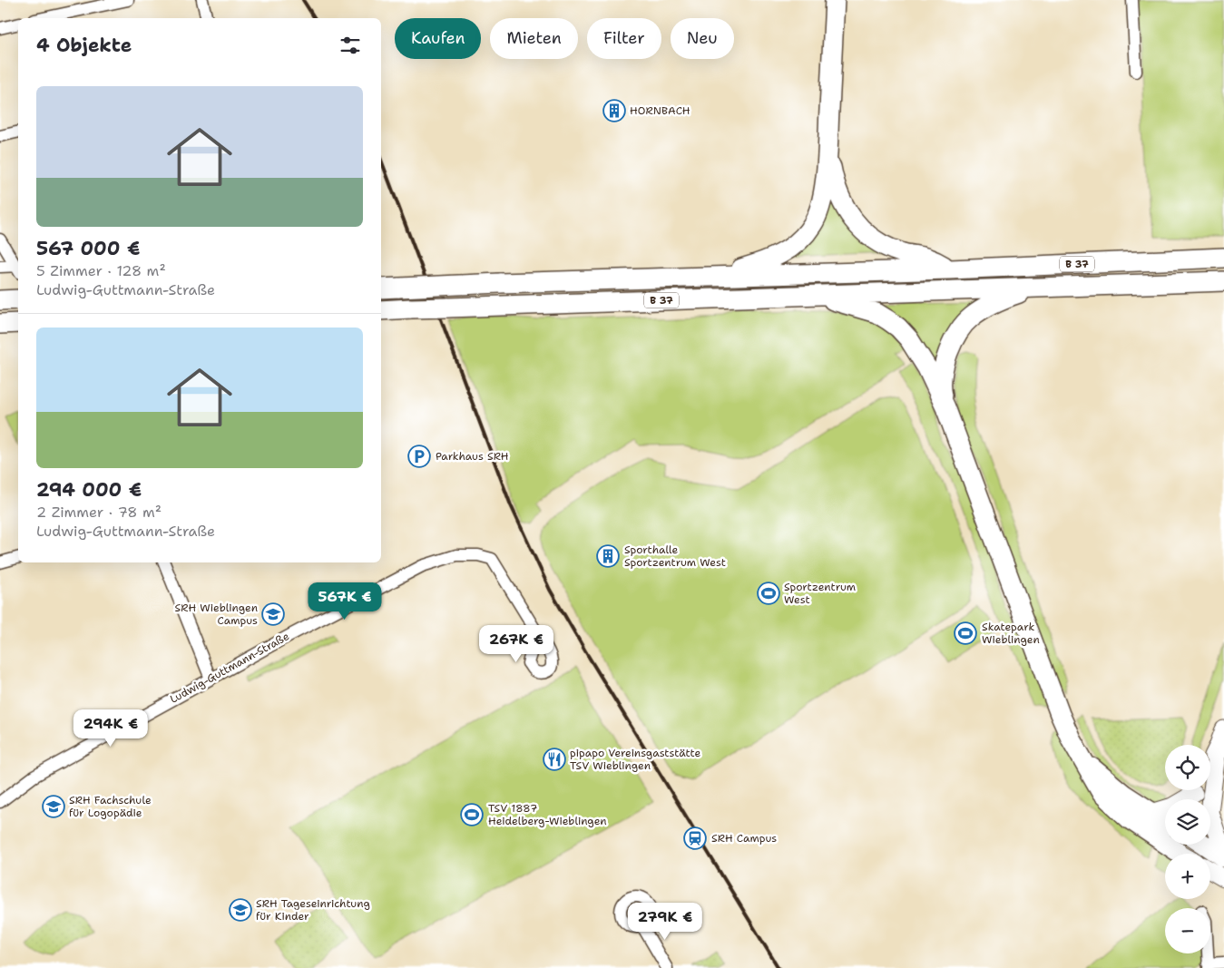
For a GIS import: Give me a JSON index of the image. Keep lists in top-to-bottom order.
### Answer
{
  "streets": {
    "highway": ["B 37"],
    "street": ["Ludwig-Guttmann-Straße"]
  },
  "places": {
    "building": ["HORNBACH", "Sporthalle Sportzentrum West"],
    "parking": ["Parkhaus SRH"],
    "sports": ["Sportzentrum West", "Skatepark Wieblingen", "TSV 1887 Heidelberg-Wieblingen"],
    "school or university": ["SRH Wieblingen Campus", "SRH Fachschule für Logopädie", "SRH Tageseinrichtung für Kinder"],
    "restaurant": ["pipapo Vereinsgaststätte TSV Wieblingen"],
    "station": ["SRH Campus"]
  },
  "page": {
    "chip": [
      "Kaufen",
      "Mieten",
      "Filter",
      "Neu"
    ],
    "heading": "4 Objekte",
    "list": [
      {
        "name": "567 000 €",
        "note": "5 Zimmer · 128 m² · Ludwig-Guttmann-Straße"
      },
      {
        "name": "294 000 €",
        "note": "2 Zimmer · 78 m² · Ludwig-Guttmann-Straße"
      }
    ],
    "price": [
      "567K €",
      "267K €",
      "294K €",
      "279K €"
    ],
    "map_buttons": ["+", "−"]
  }
}
